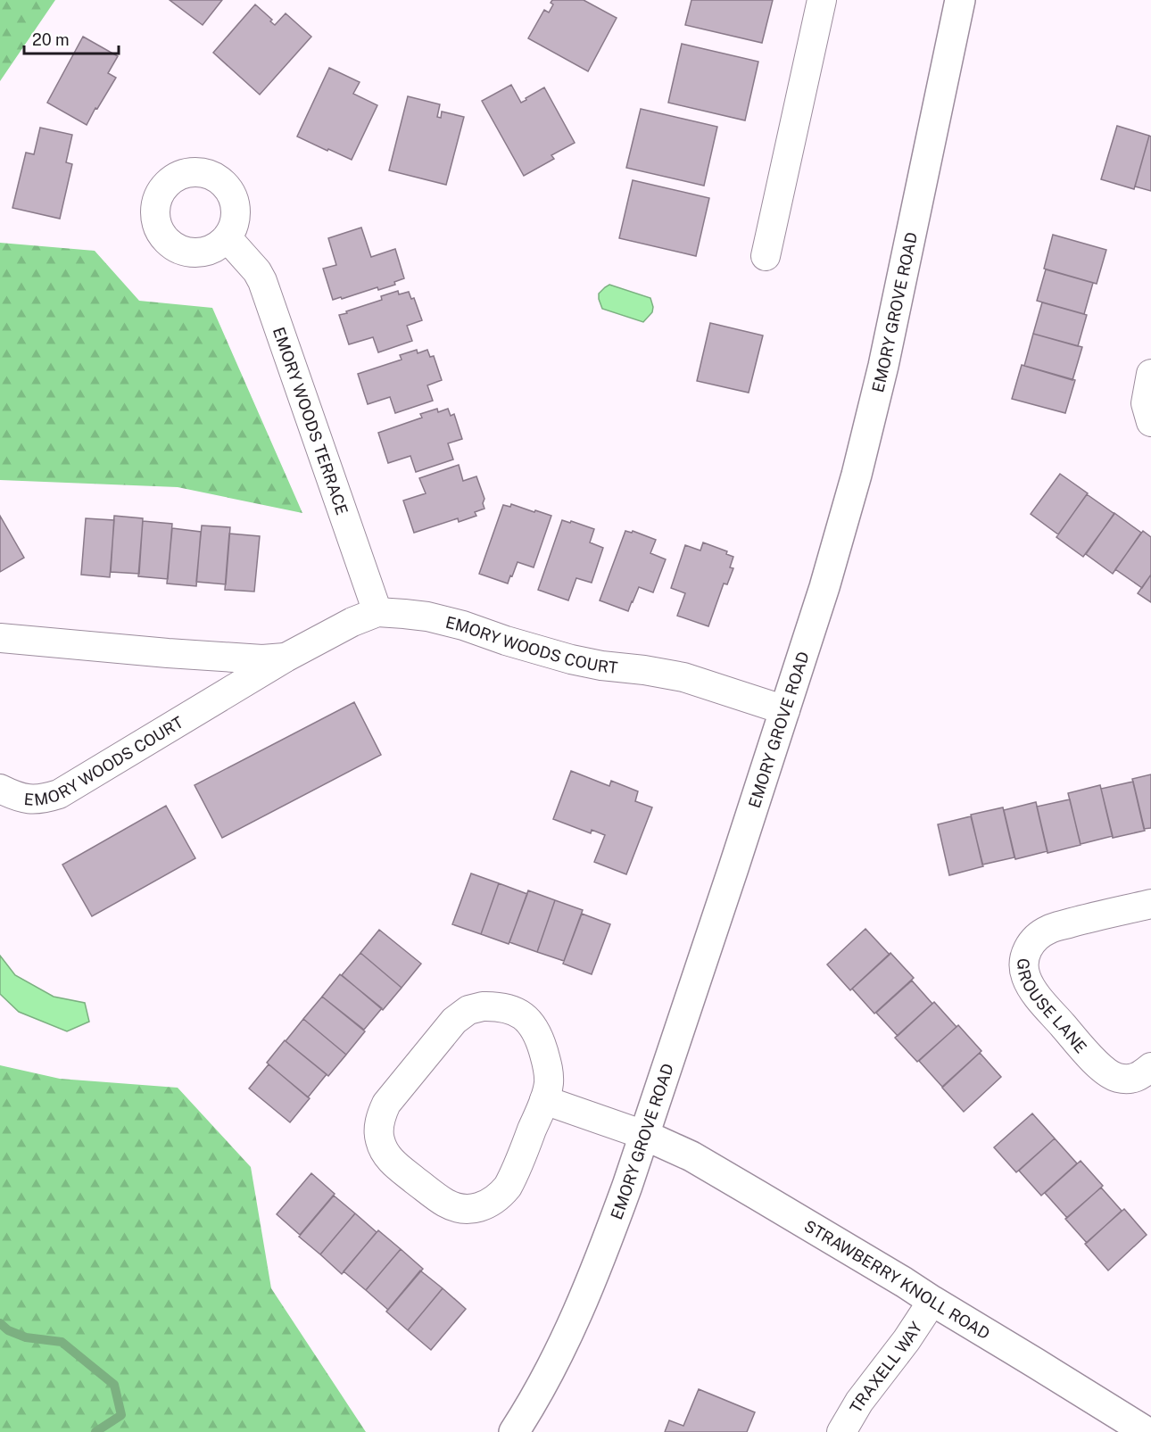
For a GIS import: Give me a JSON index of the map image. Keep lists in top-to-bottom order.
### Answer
{
  "streets": {
    "street": [
      "EMORY GROVE ROAD",
      "EMORY WOODS TERRACE",
      "EMORY WOODS COURT",
      "GROUSE LANE",
      "STRAWBERRY KNOLL ROAD",
      "TRAXELL WAY"
    ]
  },
  "crossings": [
    ["EMORY GROVE ROAD", "EMORY WOODS COURT"],
    ["EMORY GROVE ROAD", "STRAWBERRY KNOLL ROAD"],
    ["EMORY WOODS TERRACE", "EMORY WOODS COURT"],
    ["STRAWBERRY KNOLL ROAD", "TRAXELL WAY"]
  ],
  "scale_bar": "20 m"
}
